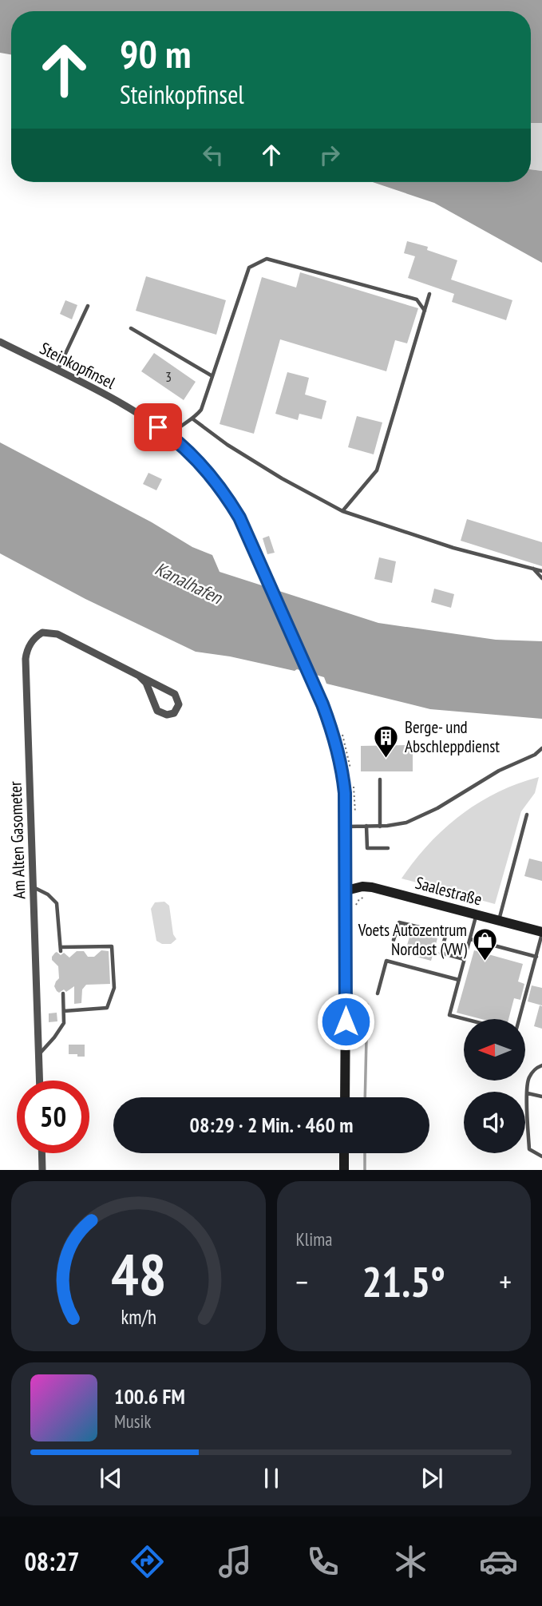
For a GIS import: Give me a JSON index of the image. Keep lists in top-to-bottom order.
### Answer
{
  "streets": {
    "main road": ["Saalestraße"],
    "street": ["Steinkopfinsel", "Am Alten Gasometer"]
  },
  "crossings": [
    ["Steinkopfinsel", "Saalestraße"]
  ],
  "water": ["Kanalhafen"],
  "places": {
    "building": ["Berge- und Abschleppdienst"],
    "shop": ["Voets Autozentrum Nordost (VW)"]
  },
  "house_numbers": ["3"],
  "north": "left",
  "page": {
    "turn": ["90 m", "Steinkopfinsel"],
    "limit": "50",
    "trip": "08:29 · 2 Min. · 460 m",
    "tile": "Klima",
    "heat": ["−", "21.5°", "+"],
    "song": ["100.6 FM", "Musik"],
    "tabs": "08:27",
    "gauge": ["48", "km/h"]
  }
}
